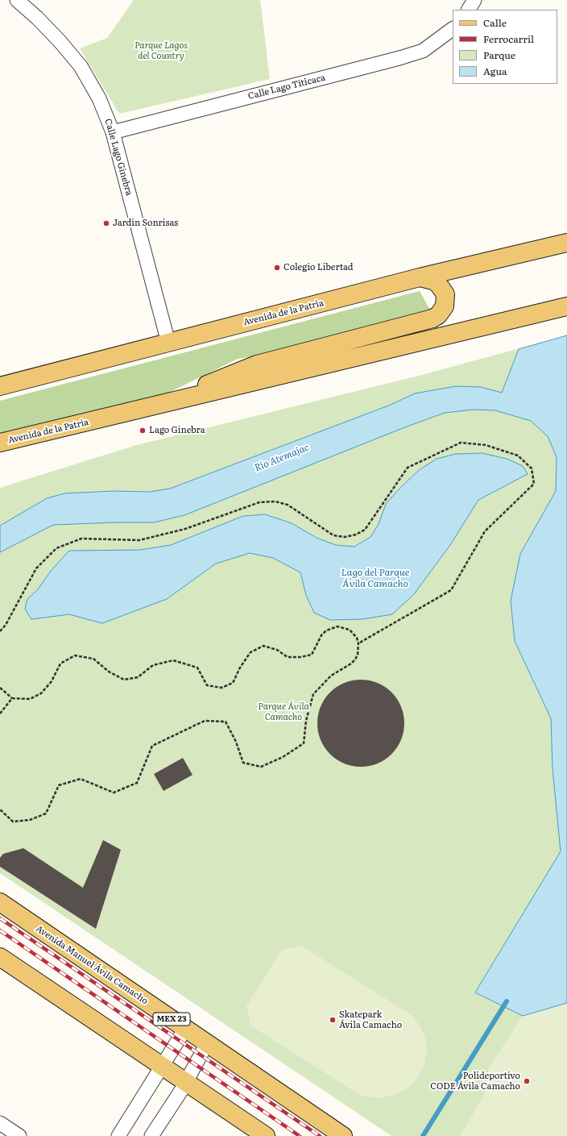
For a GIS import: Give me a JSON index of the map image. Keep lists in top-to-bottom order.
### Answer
{
  "streets": {
    "main road": ["Avenida de la Patria", "Avenida Manuel Ávila Camacho", "MEX 23"],
    "street": ["Calle Lago Titicaca", "Calle Lago Ginebra"]
  },
  "crossings": [
    ["Calle Lago Titicaca", "Calle Lago Ginebra"],
    ["Calle Lago Ginebra", "Avenida de la Patria"]
  ],
  "water": ["Río Atemajac", "Lago del Parque Ávila Camacho"],
  "parks": ["Parque Lagos del Country", "Parque Ávila Camacho"],
  "places": [
    "Jardin Sonrisas",
    "Colegio Libertad",
    "Lago Ginebra",
    "Skatepark Ávila Camacho",
    "Polideportivo CODE Ávila Camacho"
  ],
  "legend": [
    "Calle",
    "Ferrocarril",
    "Parque",
    "Agua"
  ]
}
